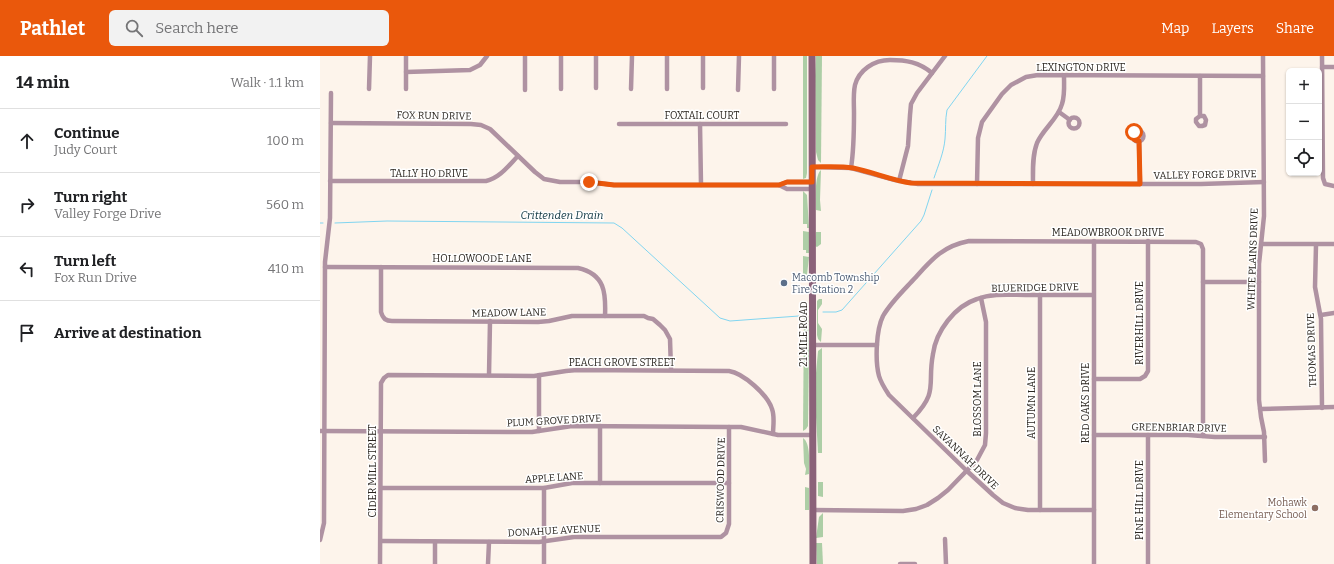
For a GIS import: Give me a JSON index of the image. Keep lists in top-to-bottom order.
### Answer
{
  "streets": {
    "street": [
      "LEXINGTON DRIVE",
      "FOX RUN DRIVE",
      "FOXTAIL COURT",
      "TALLY HO DRIVE",
      "VALLEY FORGE DRIVE",
      "MEADOWBROOK DRIVE",
      "HOLLOWOODE LANE",
      "WHITE PLAINS DRIVE",
      "BLUERIDGE DRIVE",
      "MEADOW LANE",
      "RIVERHILL DRIVE",
      "21 MILE ROAD",
      "THOMAS DRIVE",
      "PEACH GROVE STREET",
      "BLOSSOM LANE",
      "AUTUMN LANE",
      "RED OAKS DRIVE",
      "PLUM GROVE DRIVE",
      "GREENBRIAR DRIVE",
      "SAVANNAH DRIVE",
      "CIDER MILL STREET",
      "APPLE LANE",
      "CRISWOOD DRIVE",
      "PINE HILL DRIVE",
      "DONAHUE AVENUE"
    ]
  },
  "crossings": [
    ["LEXINGTON DRIVE", "VALLEY FORGE DRIVE"],
    ["LEXINGTON DRIVE", "WHITE PLAINS DRIVE"],
    ["FOX RUN DRIVE", "TALLY HO DRIVE"],
    ["FOX RUN DRIVE", "21 MILE ROAD"],
    ["VALLEY FORGE DRIVE", "WHITE PLAINS DRIVE"],
    ["VALLEY FORGE DRIVE", "21 MILE ROAD"],
    ["MEADOWBROOK DRIVE", "RIVERHILL DRIVE"],
    ["MEADOWBROOK DRIVE", "RED OAKS DRIVE"],
    ["MEADOWBROOK DRIVE", "GREENBRIAR DRIVE"],
    ["MEADOWBROOK DRIVE", "SAVANNAH DRIVE"],
    ["HOLLOWOODE LANE", "MEADOW LANE"],
    ["WHITE PLAINS DRIVE", "GREENBRIAR DRIVE"],
    ["BLUERIDGE DRIVE", "BLOSSOM LANE"],
    ["BLUERIDGE DRIVE", "AUTUMN LANE"],
    ["BLUERIDGE DRIVE", "RED OAKS DRIVE"],
    ["BLUERIDGE DRIVE", "SAVANNAH DRIVE"],
    ["MEADOW LANE", "PEACH GROVE STREET"],
    ["RIVERHILL DRIVE", "RED OAKS DRIVE"],
    ["21 MILE ROAD", "BLOSSOM LANE"],
    ["21 MILE ROAD", "PLUM GROVE DRIVE"],
    ["PEACH GROVE STREET", "PLUM GROVE DRIVE"],
    ["PEACH GROVE STREET", "CIDER MILL STREET"],
    ["BLOSSOM LANE", "SAVANNAH DRIVE"],
    ["AUTUMN LANE", "SAVANNAH DRIVE"],
    ["RED OAKS DRIVE", "GREENBRIAR DRIVE"],
    ["RED OAKS DRIVE", "SAVANNAH DRIVE"],
    ["PLUM GROVE DRIVE", "CIDER MILL STREET"],
    ["PLUM GROVE DRIVE", "CRISWOOD DRIVE"],
    ["GREENBRIAR DRIVE", "PINE HILL DRIVE"],
    ["CIDER MILL STREET", "APPLE LANE"],
    ["CIDER MILL STREET", "DONAHUE AVENUE"],
    ["APPLE LANE", "CRISWOOD DRIVE"],
    ["CRISWOOD DRIVE", "DONAHUE AVENUE"]
  ],
  "water": ["Crittenden Drain"],
  "places": ["Macomb Township Fire Station 2", "Mohawk Elementary School"],
  "page": {
    "header": "Pathlet",
    "search": "Search here",
    "nav": ["Map", "Layers", "Share"],
    "heading": ["14 min", "Walk · 1.1 km"],
    "map_buttons": ["+", "−"],
    "list": [
      ["Continue", "Judy Court", "100 m"],
      ["Turn right", "Valley Forge Drive", "560 m"],
      ["Turn left", "Fox Run Drive", "410 m"],
      "Arrive at destination"
    ]
  }
}
